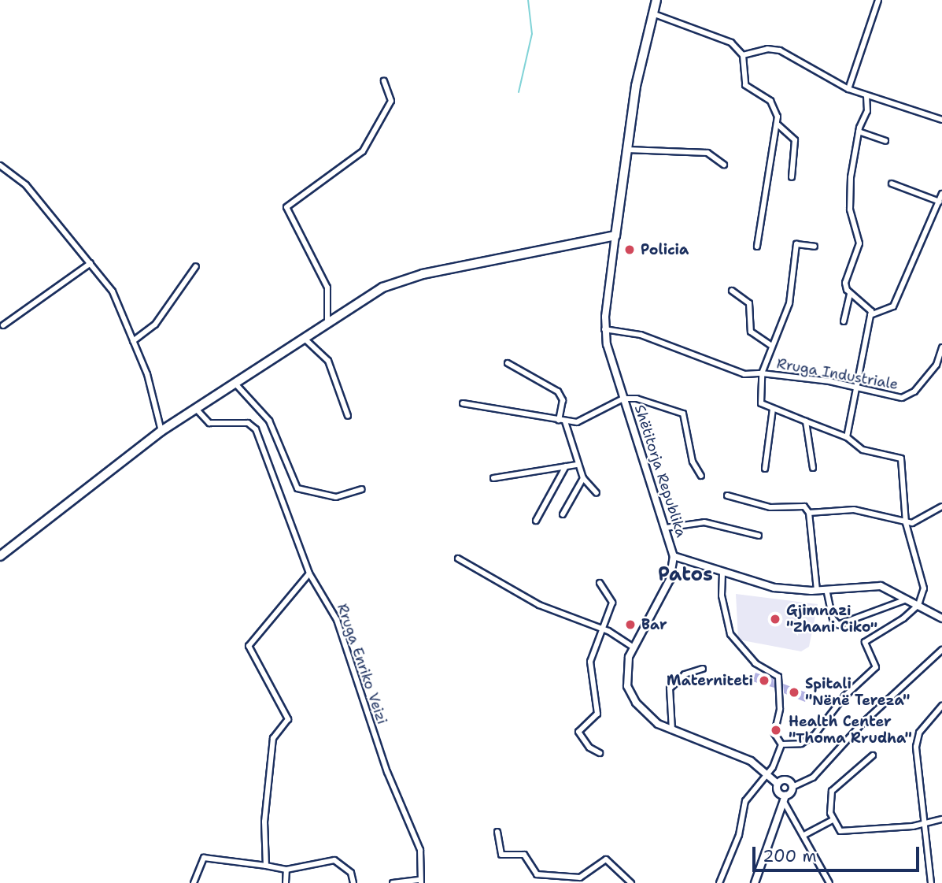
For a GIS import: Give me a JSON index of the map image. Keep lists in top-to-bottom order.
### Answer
{
  "streets": {
    "main road": ["Shëtitorja Republika"],
    "street": ["Rruga Industriale", "Rruga Enriko Veizi"]
  },
  "districts": ["Patos"],
  "places": [
    "Policia",
    "Gjimnazi \"Zhani Ciko\"",
    "Bar",
    "Materniteti",
    "Spitali \"Nënë Tereza\"",
    "Health Center \"Thoma Rrudha\""
  ],
  "scale_bar": "200 m"
}
